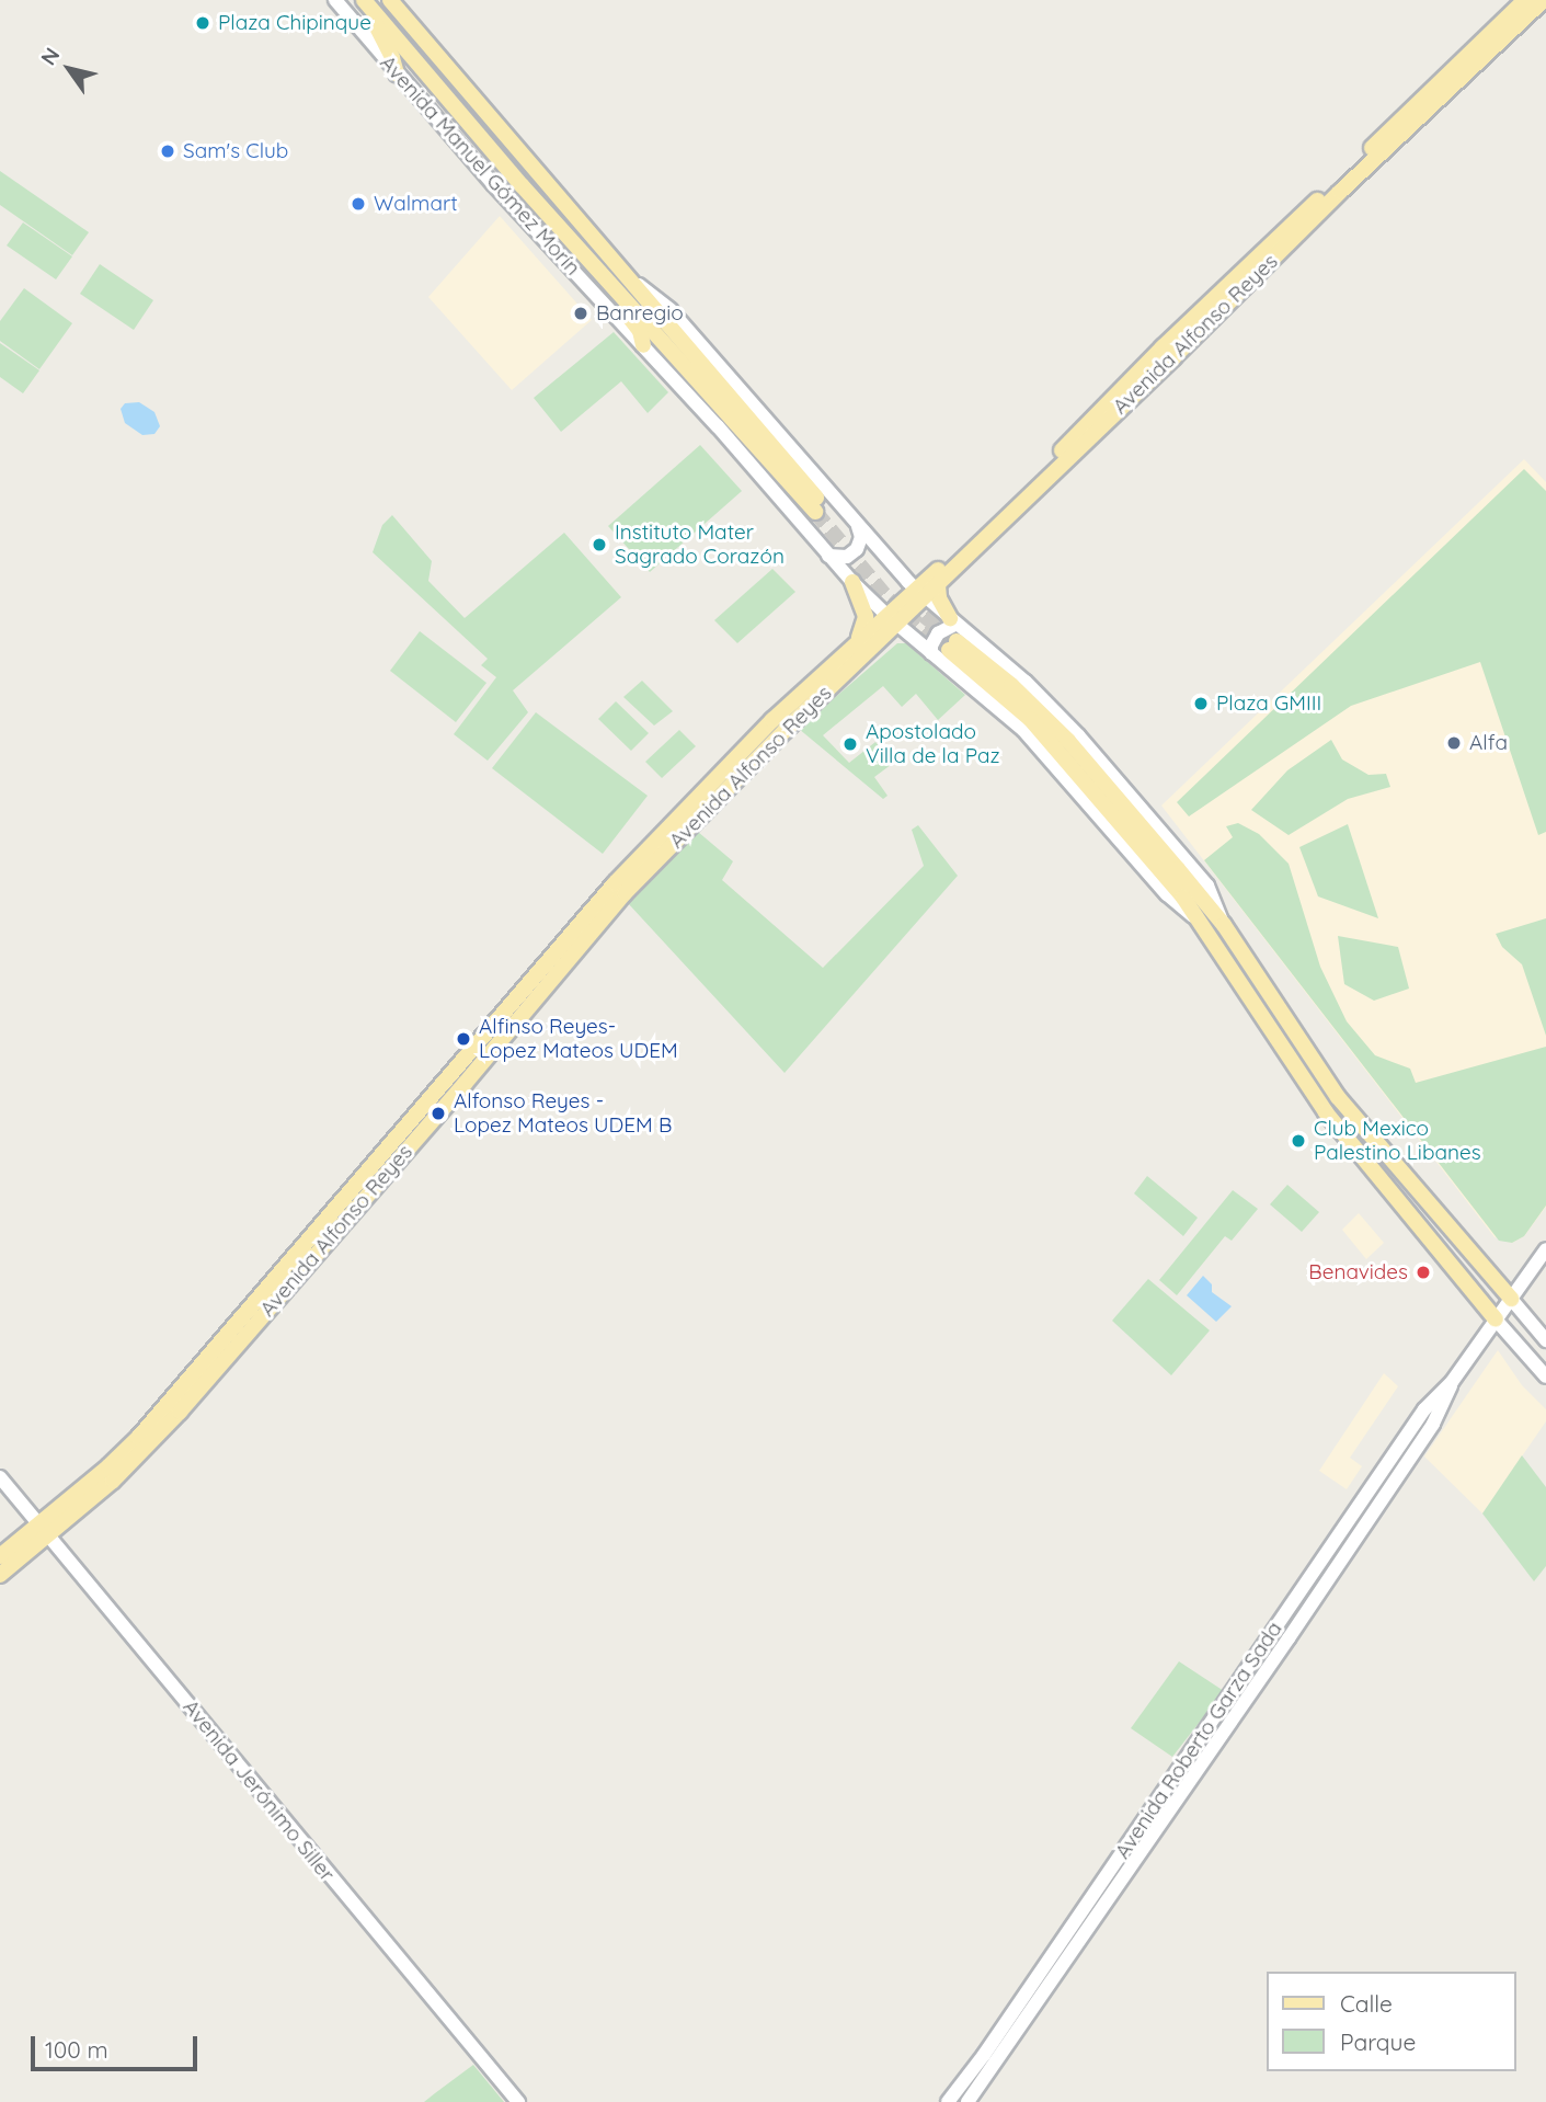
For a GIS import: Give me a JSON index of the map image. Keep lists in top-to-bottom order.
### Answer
{
  "streets": {
    "main road": ["Avenida Manuel Gómez Morín", "Avenida Alfonso Reyes"],
    "street": ["Avenida Roberto Garza Sada", "Avenida Jerónimo Siller"]
  },
  "crossings": [
    ["Avenida Manuel Gómez Morín", "Avenida Alfonso Reyes"],
    ["Avenida Manuel Gómez Morín", "Avenida Roberto Garza Sada"],
    ["Avenida Alfonso Reyes", "Avenida Jerónimo Siller"]
  ],
  "places": [
    "Plaza Chipinque",
    "Sam's Club",
    "Walmart",
    "Banregio",
    "Instituto Mater Sagrado Corazón",
    "Plaza GMIII",
    "Alfa",
    "Apostolado Villa de la Paz",
    "Alfinso Reyes- Lopez Mateos UDEM",
    "Alfonso Reyes - Lopez Mateos UDEM B",
    "Club Mexico Palestino Libanes",
    "Benavides"
  ],
  "legend": ["Calle", "Parque"],
  "scale_bar": "100 m",
  "north": "top left"
}
